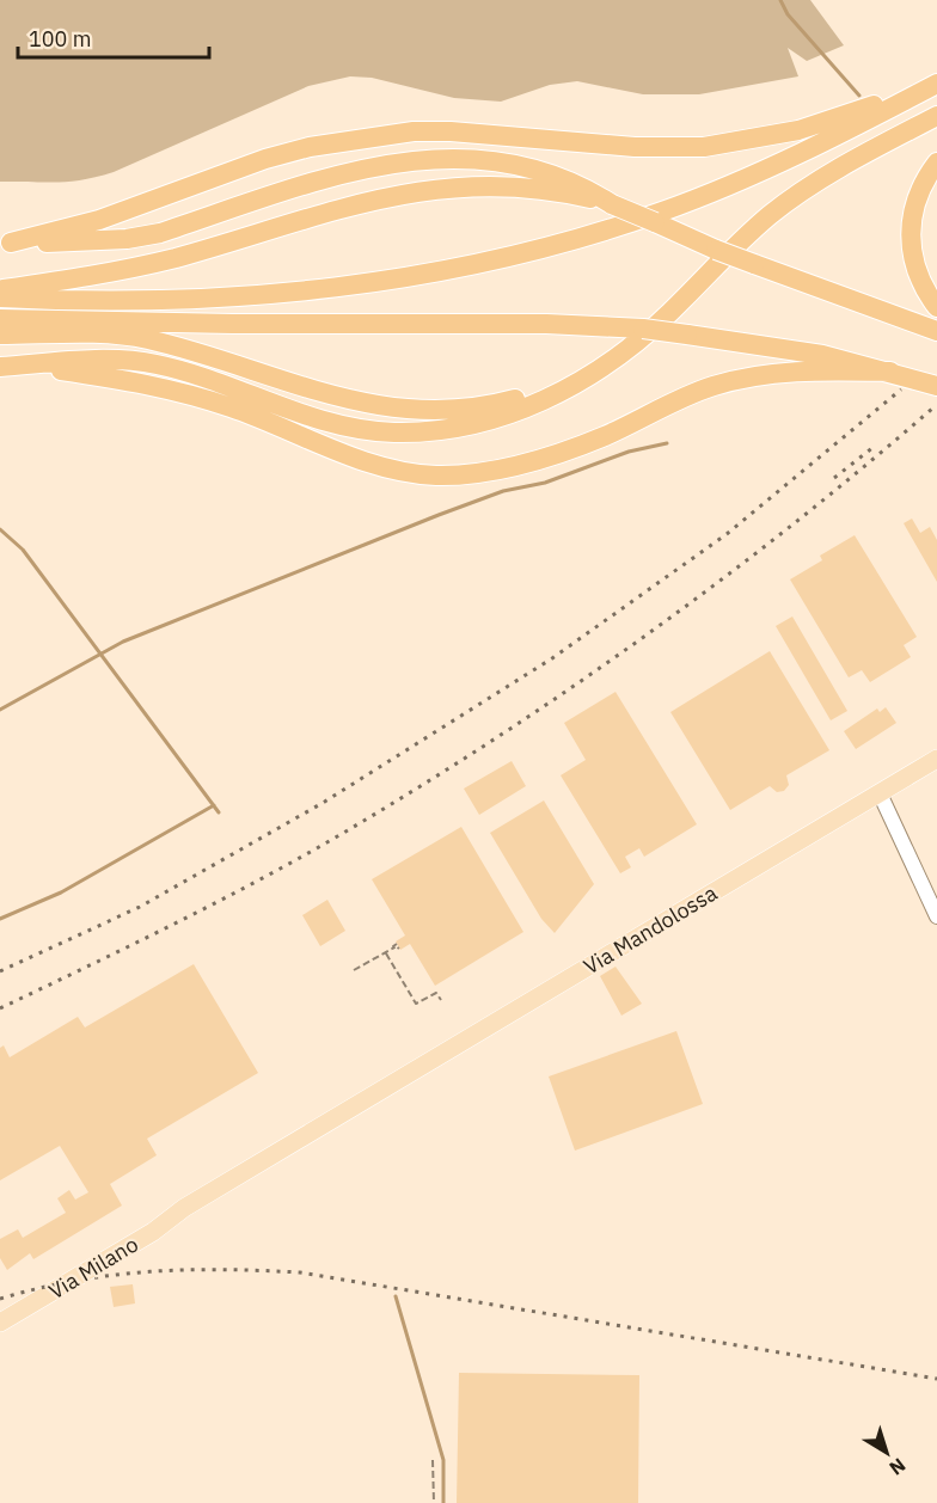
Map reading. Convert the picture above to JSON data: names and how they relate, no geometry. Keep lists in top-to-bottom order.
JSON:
{
  "streets": {
    "main road": ["Via Mandolossa", "Via Milano"]
  },
  "crossings": [
    ["Via Mandolossa", "Via Milano"]
  ],
  "scale_bar": "100 m",
  "north": "bottom right"
}
